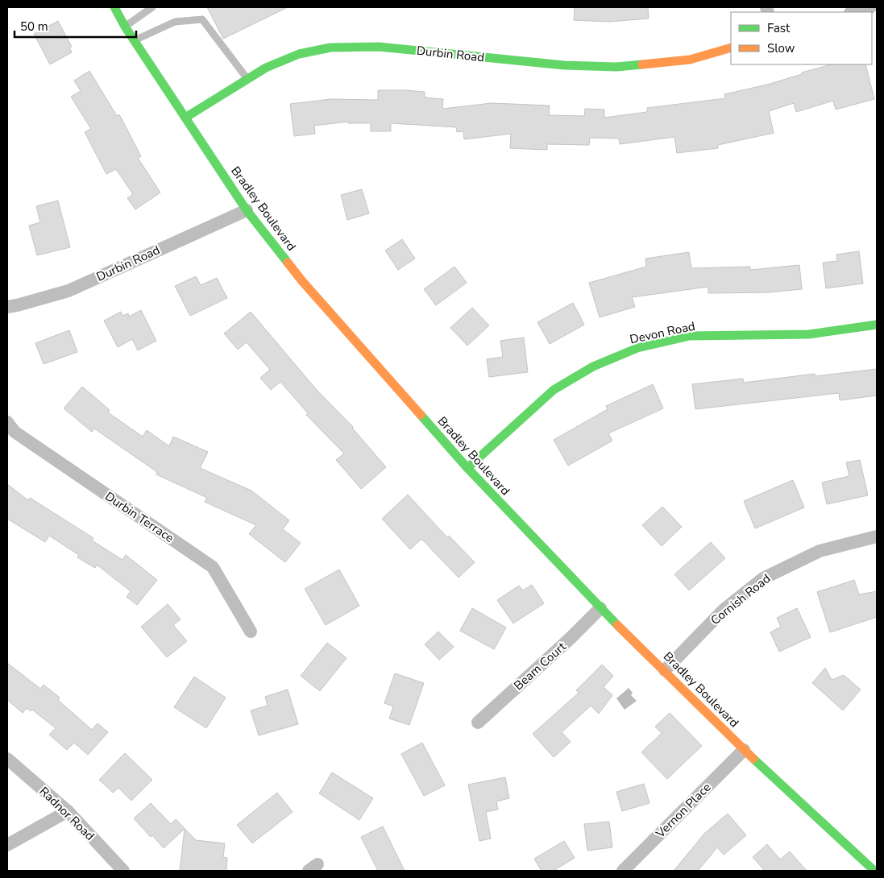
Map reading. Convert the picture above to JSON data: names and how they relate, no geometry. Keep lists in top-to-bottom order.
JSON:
{
  "streets": {
    "main road": ["Durbin Road", "Bradley Boulevard", "Devon Road"],
    "street": [
      "Durbin Terrace",
      "Cornish Road",
      "Beam Court",
      "Vernon Place",
      "Radnor Road"
    ]
  },
  "crossings": [
    ["Durbin Road", "Bradley Boulevard"],
    ["Bradley Boulevard", "Devon Road"],
    ["Bradley Boulevard", "Cornish Road"],
    ["Bradley Boulevard", "Beam Court"],
    ["Bradley Boulevard", "Vernon Place"]
  ],
  "legend": ["Fast", "Slow"],
  "scale_bar": "50 m"
}
